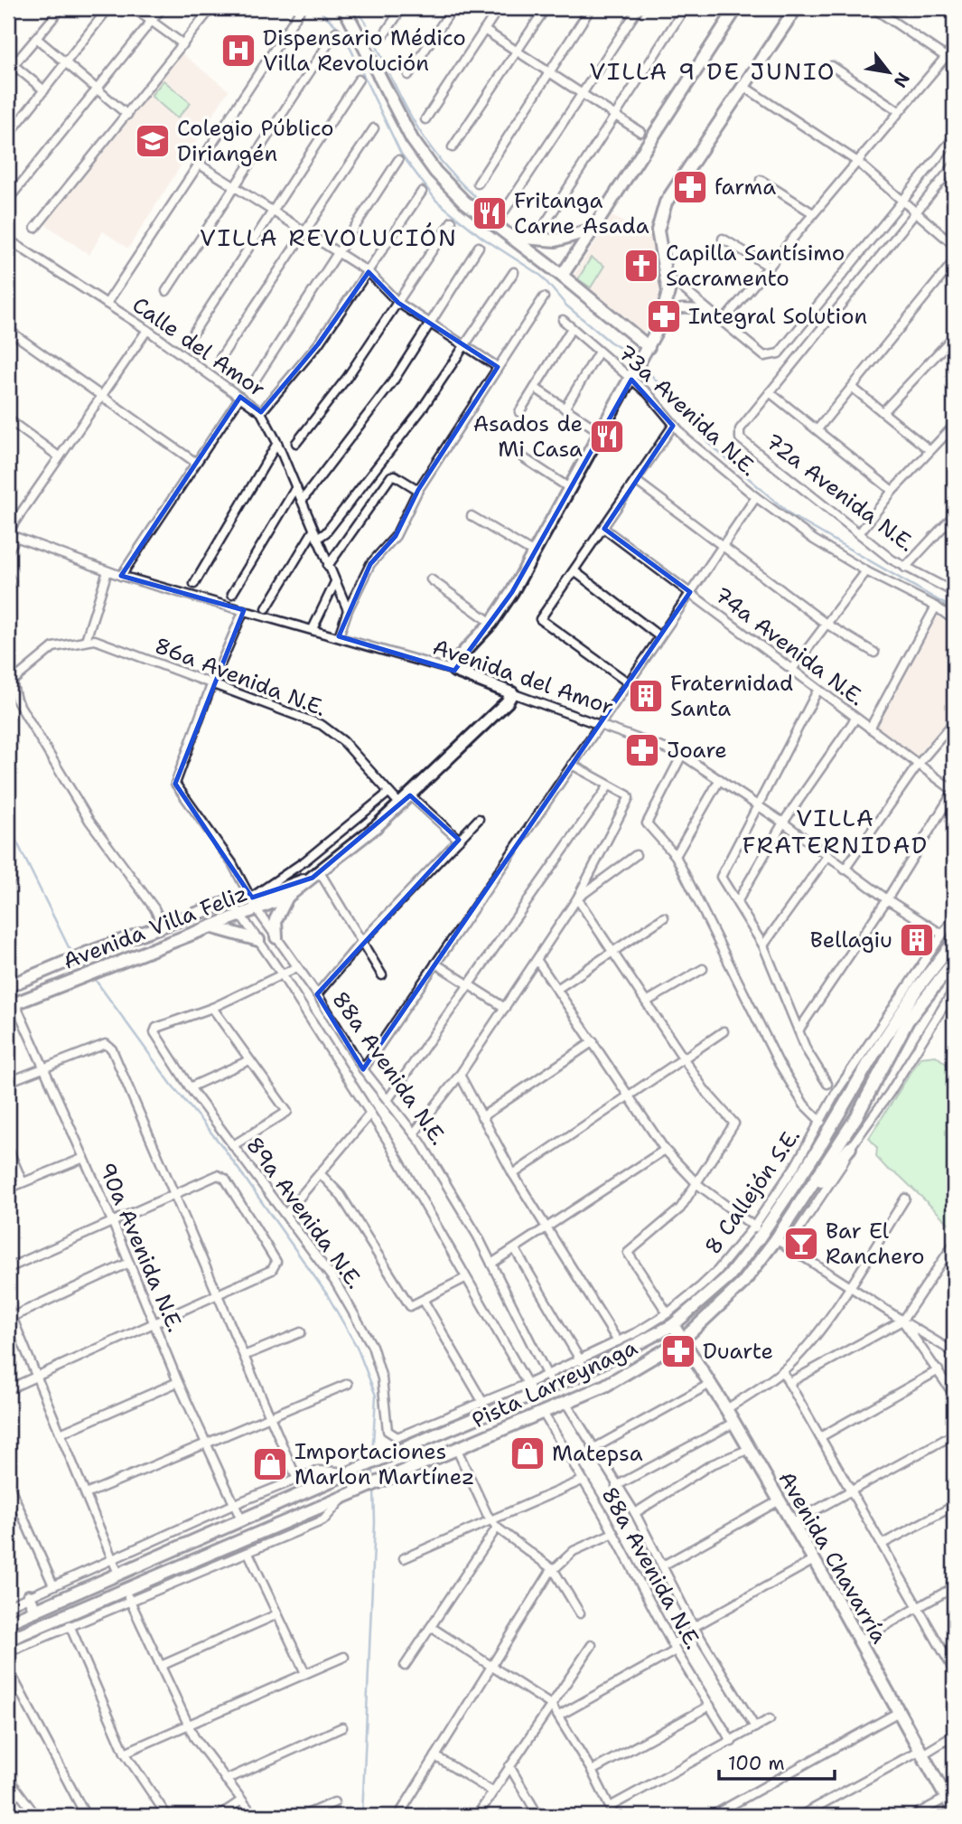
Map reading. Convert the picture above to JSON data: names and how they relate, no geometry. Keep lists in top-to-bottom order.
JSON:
{
  "streets": {
    "street": [
      "Calle del Amor",
      "73a Avenida N.E.",
      "72a Avenida N.E.",
      "74a Avenida N.E.",
      "86a Avenida N.E.",
      "Avenida del Amor",
      "Avenida Villa Feliz",
      "88a Avenida N.E.",
      "8 Callejón S.E.",
      "89a Avenida N.E.",
      "90a Avenida N.E.",
      "Pista Larreynaga",
      "Avenida Chavarría"
    ]
  },
  "crossings": [
    ["86a Avenida N.E.", "Avenida Villa Feliz"],
    ["86a Avenida N.E.", "88a Avenida N.E."],
    ["Avenida del Amor", "Avenida Villa Feliz"],
    ["Avenida del Amor", "8 Callejón S.E."],
    ["Avenida Villa Feliz", "88a Avenida N.E."],
    ["Avenida Villa Feliz", "90a Avenida N.E."],
    ["88a Avenida N.E.", "8 Callejón S.E."],
    ["88a Avenida N.E.", "Pista Larreynaga"],
    ["8 Callejón S.E.", "89a Avenida N.E."],
    ["8 Callejón S.E.", "Pista Larreynaga"],
    ["90a Avenida N.E.", "Pista Larreynaga"],
    ["Pista Larreynaga", "Avenida Chavarría"]
  ],
  "districts": ["VILLA 9 DE JUNIO", "VILLA REVOLUCIÓN", "VILLA FRATERNIDAD"],
  "places": {
    "hospital": ["Dispensario Médico Villa Revolución"],
    "school or university": ["Colegio Público Diriangén"],
    "pharmacy": [
      "farma",
      "Integral Solution",
      "Joare",
      "Duarte"
    ],
    "restaurant": ["Fritanga Carne Asada", "Asados de Mi Casa"],
    "church": ["Capilla Santísimo Sacramento"],
    "building": ["Fraternidad Santa", "Bellagiu"],
    "bar": ["Bar El Ranchero"],
    "shop": ["Matepsa", "Importaciones Marlon Martínez"]
  },
  "scale_bar": "100 m",
  "north": "bottom right"
}
